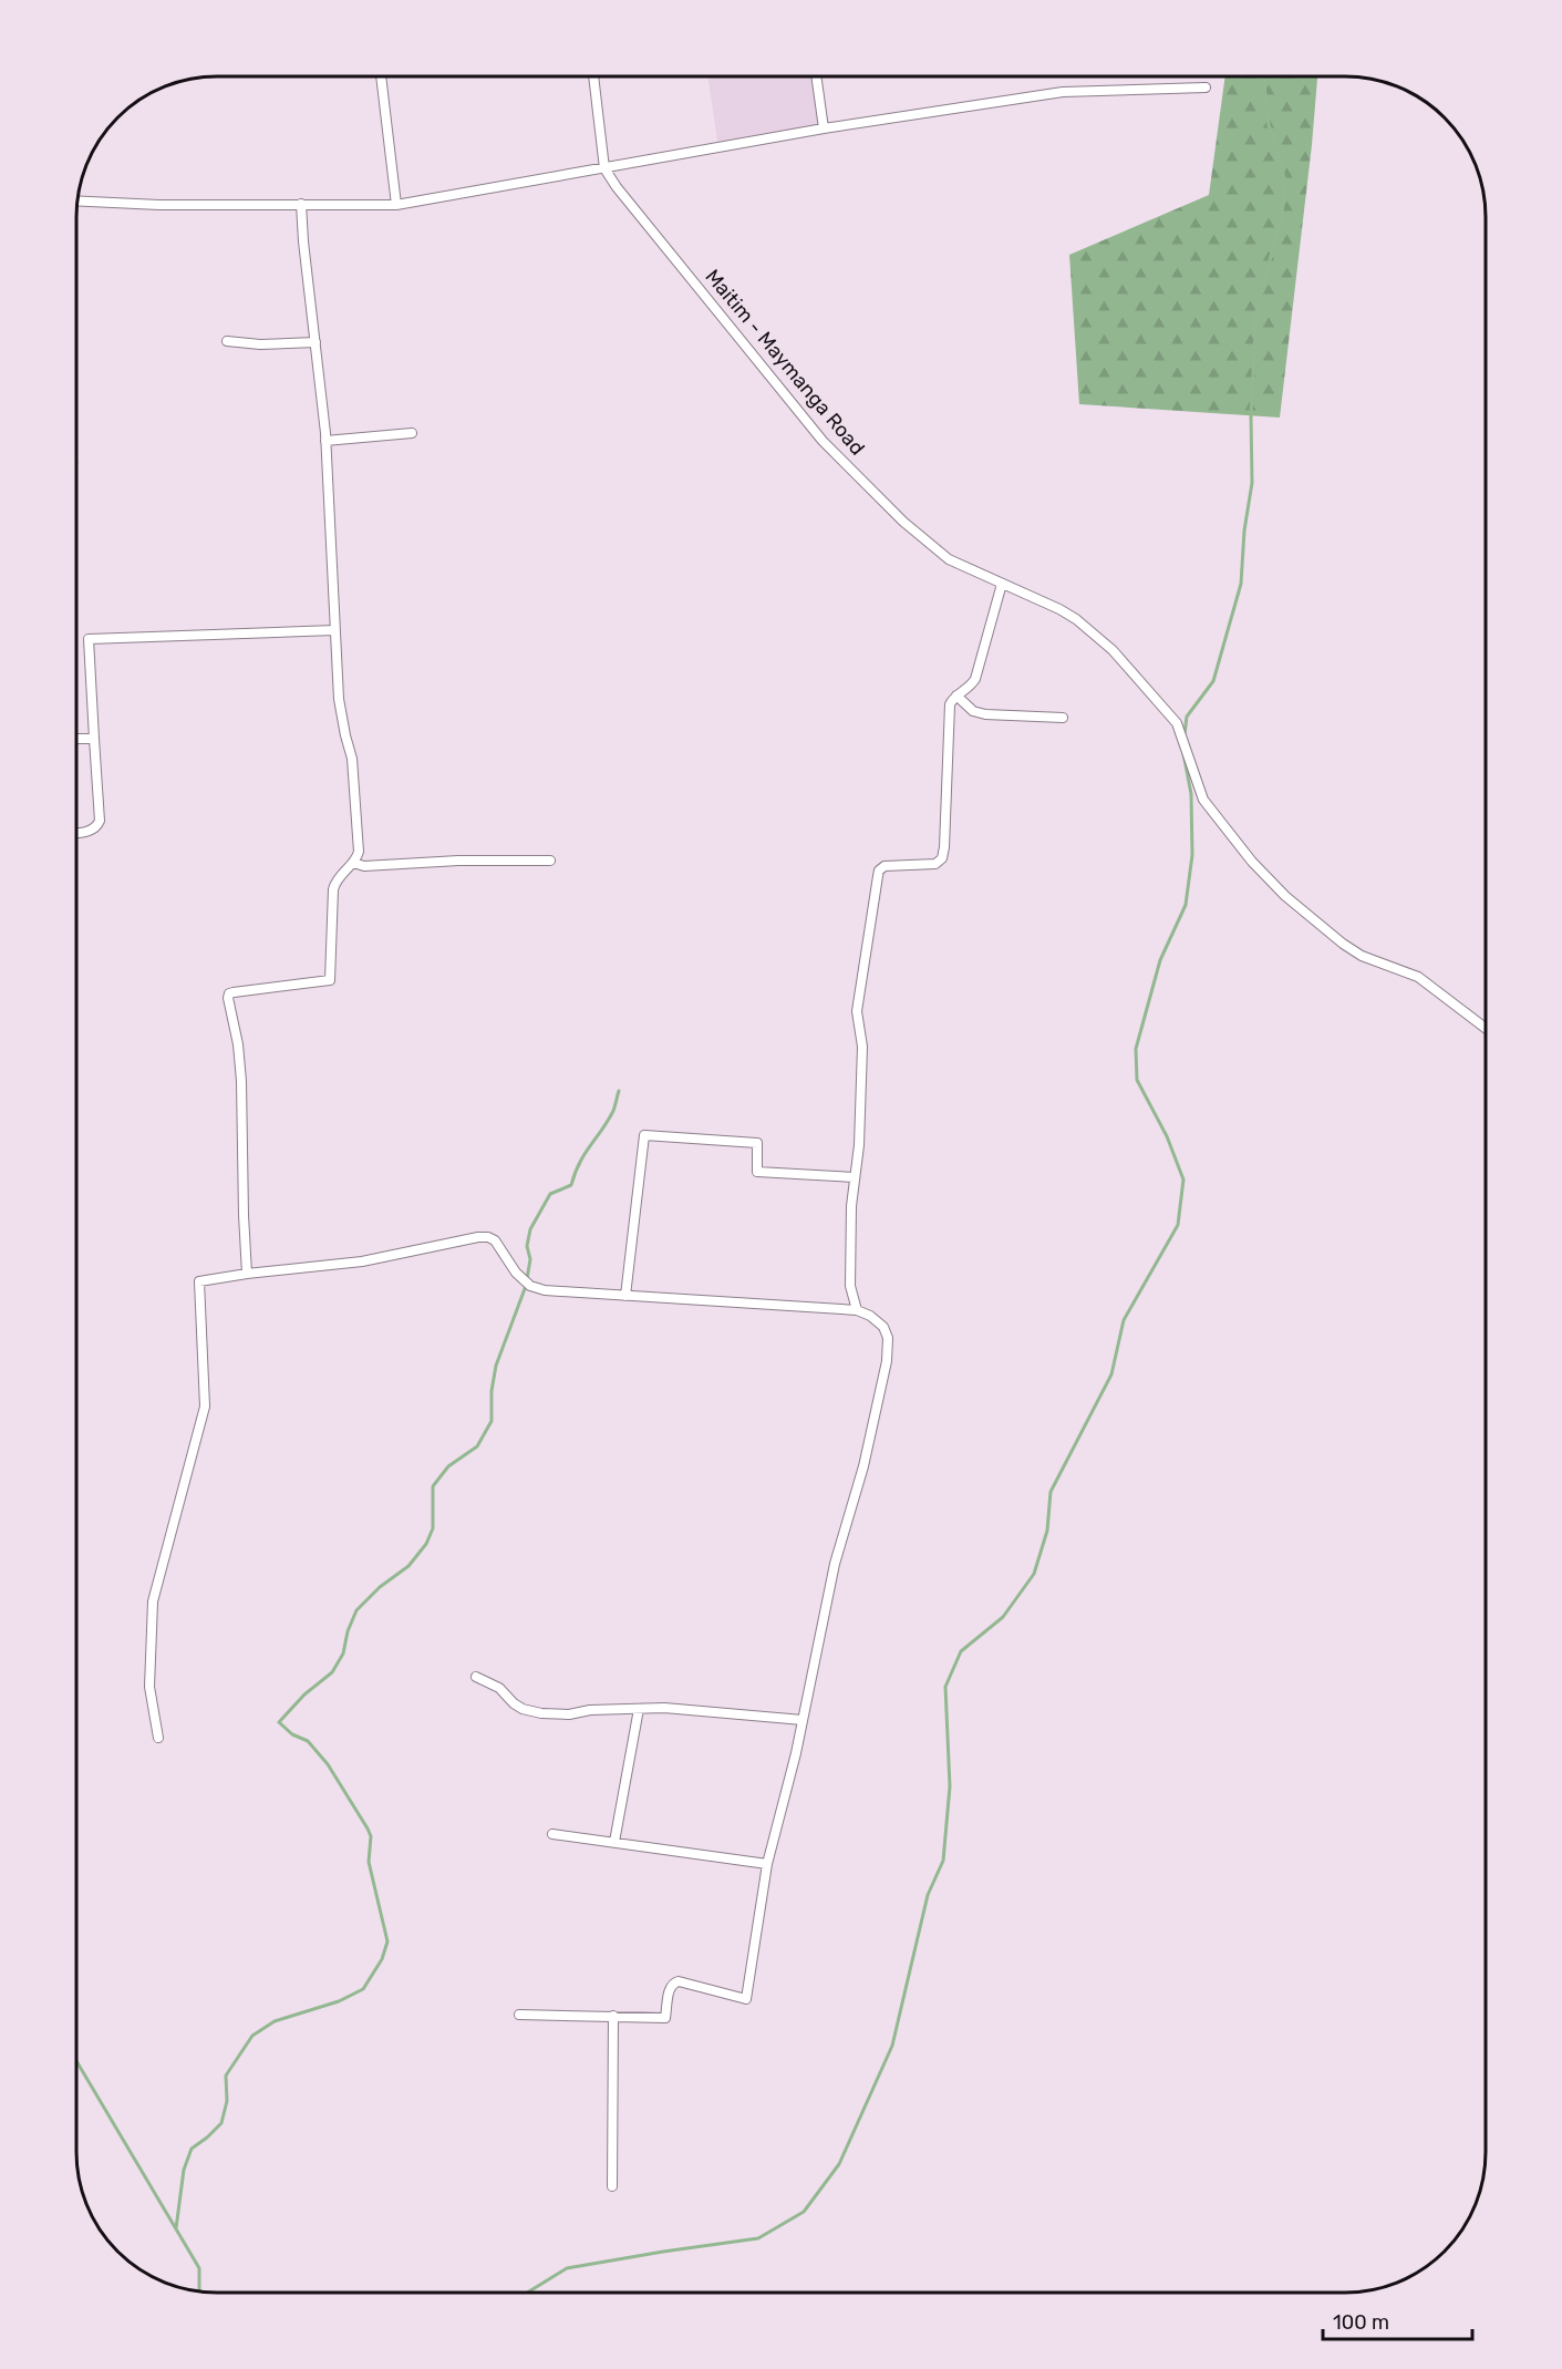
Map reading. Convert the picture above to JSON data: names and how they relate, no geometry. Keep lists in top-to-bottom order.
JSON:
{
  "streets": {
    "street": ["Maitim - Maymanga Road"]
  },
  "scale_bar": "100 m"
}
